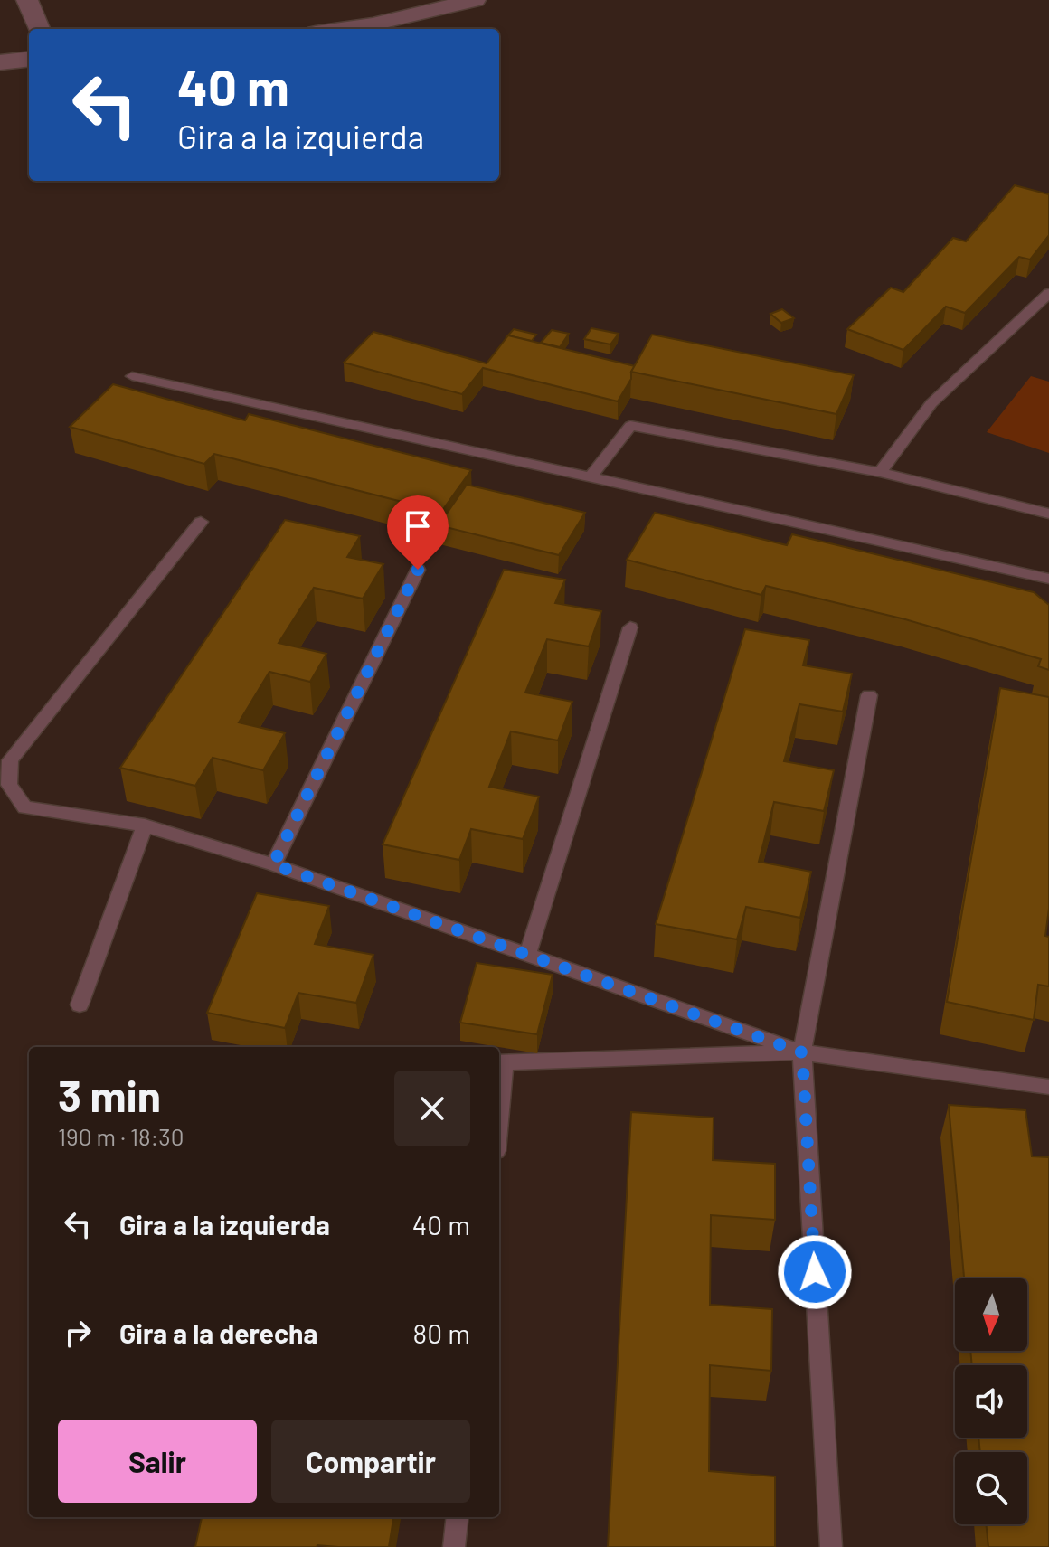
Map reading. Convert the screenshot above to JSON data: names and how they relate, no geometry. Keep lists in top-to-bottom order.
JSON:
{
  "north": "bottom",
  "page": {
    "turn": ["40 m", "Gira a la izquierda"],
    "heading": ["3 min", "190 m · 18:30"],
    "list": [
      {
        "name": "Gira a la izquierda",
        "value": "40 m"
      },
      {
        "name": "Gira a la derecha",
        "value": "80 m"
      }
    ],
    "buttons": ["Salir", "Compartir"]
  }
}
